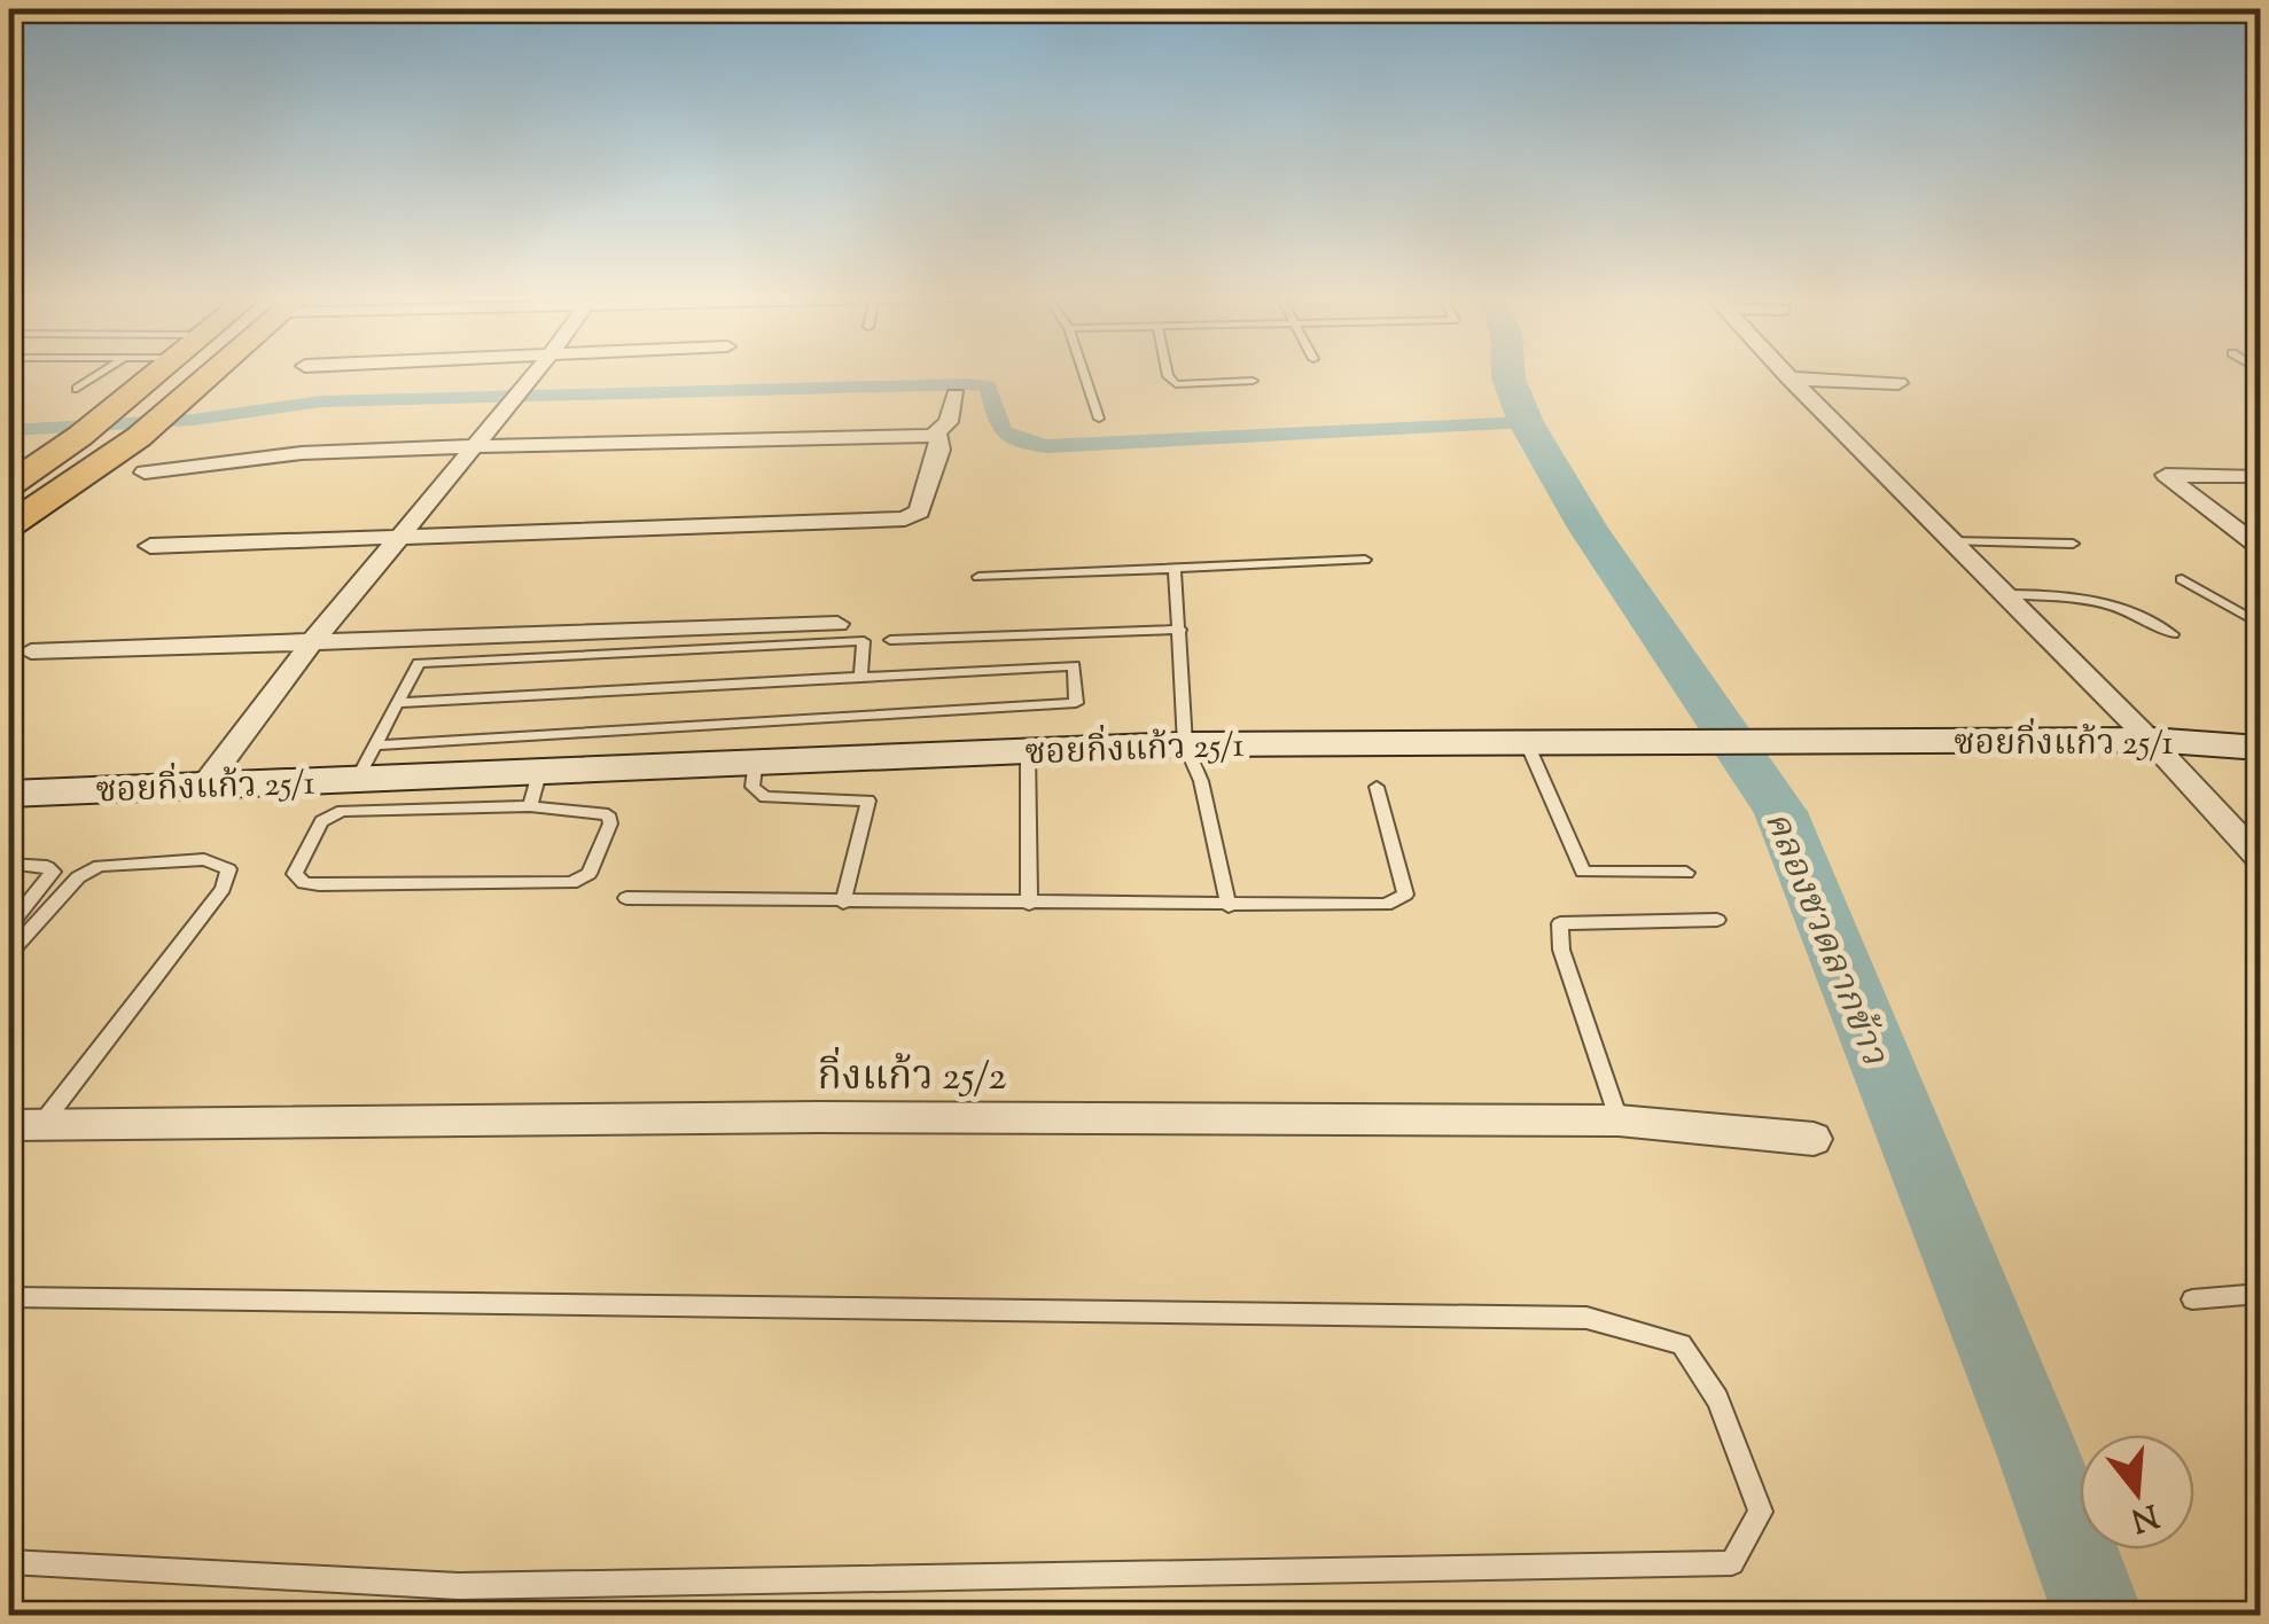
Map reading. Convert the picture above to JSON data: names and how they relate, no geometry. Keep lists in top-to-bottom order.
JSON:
{
  "streets": {
    "street": ["ซอยกิ่งแก้ว 25/1", "กิ่งแก้ว 25/2"]
  },
  "water": ["คลองชวดลากข้าว"],
  "north": "bottom"
}
